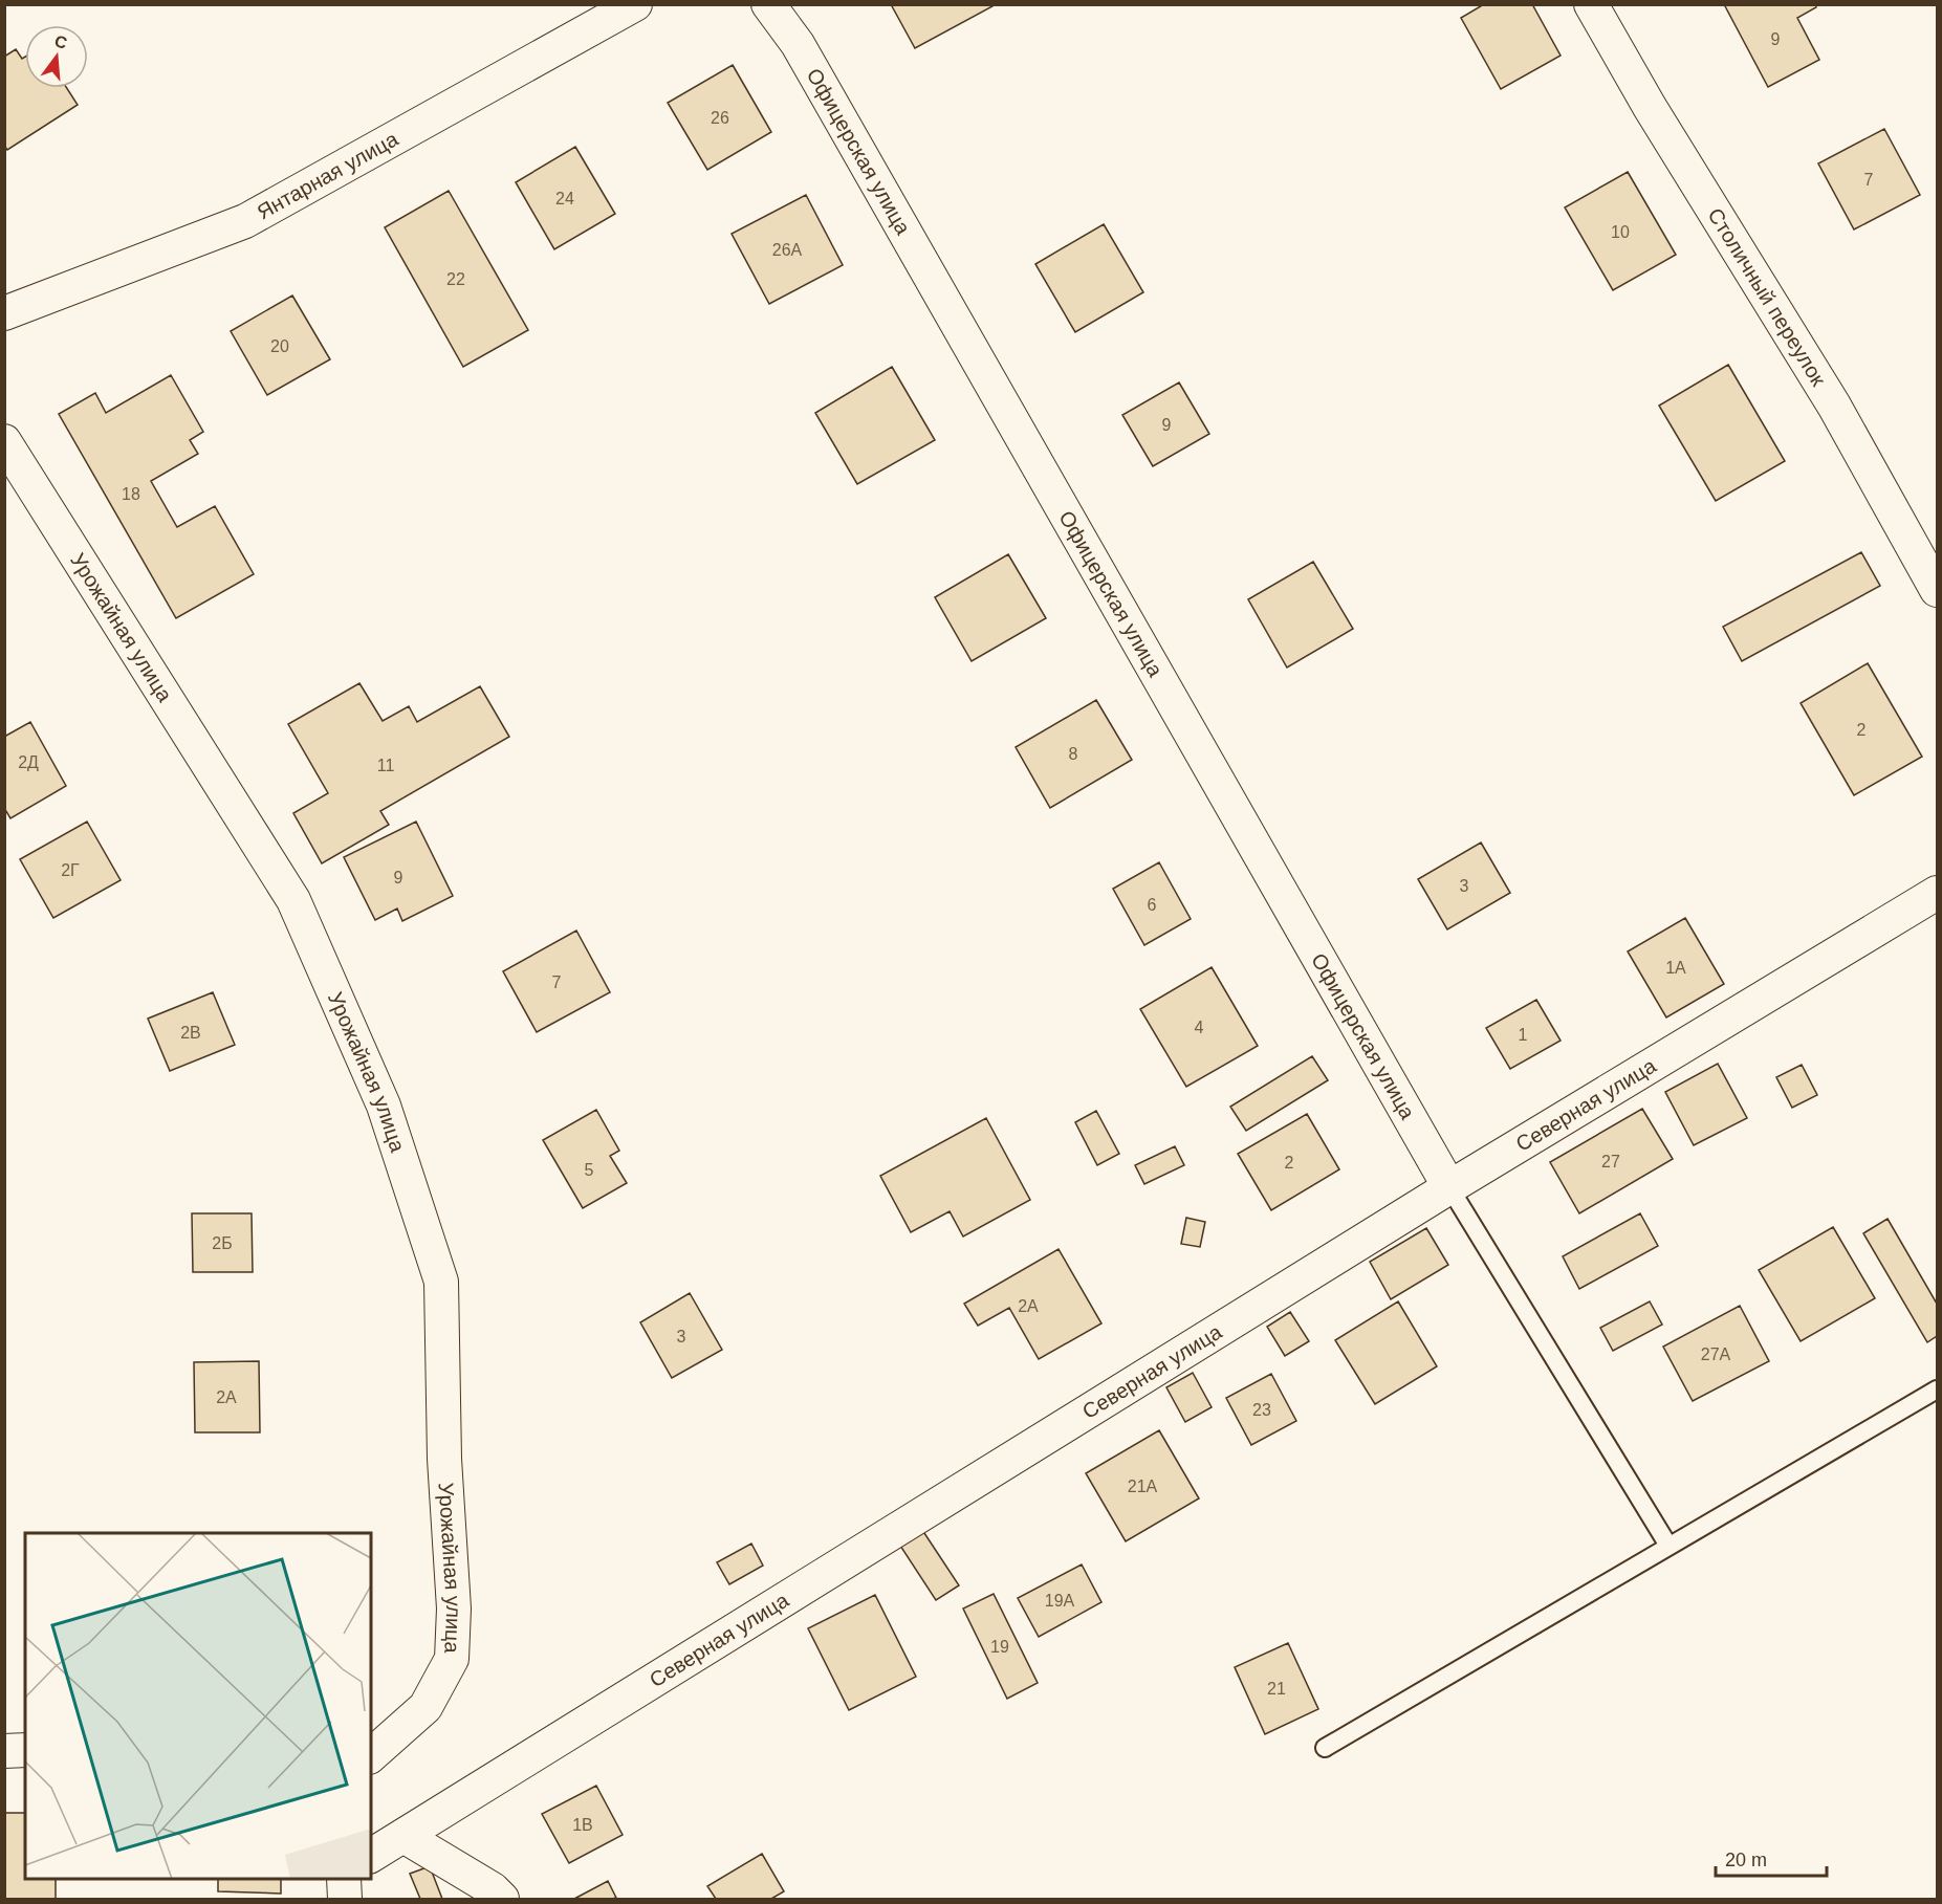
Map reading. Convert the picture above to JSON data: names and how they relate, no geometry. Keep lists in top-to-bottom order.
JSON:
{
  "streets": {
    "street": [
      "Офицерская улица",
      "Янтарная улица",
      "Столичный переулок",
      "Урожайная улица",
      "Северная улица"
    ]
  },
  "crossings": [
    ["Офицерская улица", "Северная улица"]
  ],
  "house_numbers": [
    "9",
    "26",
    "7",
    "24",
    "10",
    "26А",
    "22",
    "20",
    "9",
    "18",
    "2",
    "8",
    "2Д",
    "11",
    "2Г",
    "9",
    "3",
    "6",
    "1А",
    "7",
    "4",
    "2В",
    "1",
    "27",
    "2",
    "5",
    "2Б",
    "2А",
    "3",
    "27А",
    "2А",
    "23",
    "21А",
    "19А",
    "19",
    "21",
    "1В"
  ],
  "scale_bar": "20 m",
  "north": "top"
}
